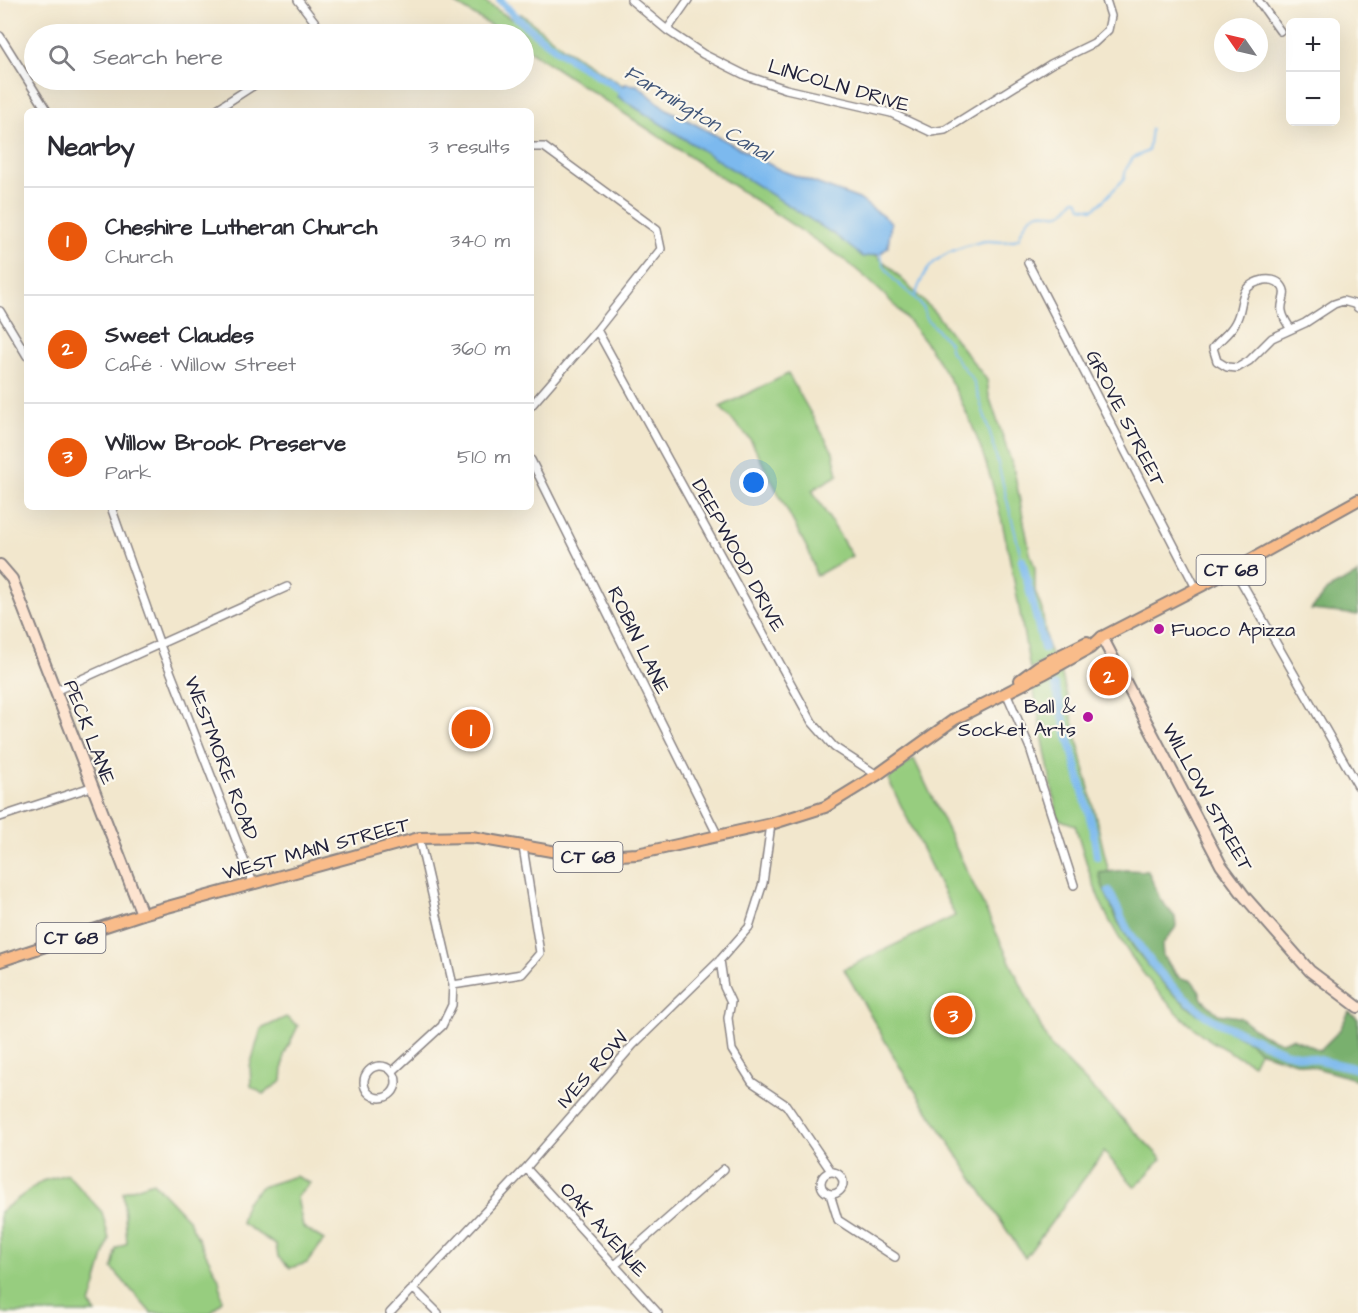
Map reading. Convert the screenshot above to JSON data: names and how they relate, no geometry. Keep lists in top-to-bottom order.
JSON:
{
  "streets": {
    "main road": ["CT 68", "WEST MAIN STREET"],
    "street": [
      "LINCOLN DRIVE",
      "GROVE STREET",
      "DEEPWOOD DRIVE",
      "ROBIN LANE",
      "PECK LANE",
      "WESTMORE ROAD",
      "WILLOW STREET",
      "IVES ROW",
      "OAK AVENUE"
    ]
  },
  "crossings": [
    ["GROVE STREET", "WEST MAIN STREET"],
    ["DEEPWOOD DRIVE", "WEST MAIN STREET"],
    ["ROBIN LANE", "WEST MAIN STREET"],
    ["PECK LANE", "WEST MAIN STREET"],
    ["WESTMORE ROAD", "WEST MAIN STREET"],
    ["WILLOW STREET", "WEST MAIN STREET"],
    ["WEST MAIN STREET", "IVES ROW"],
    ["IVES ROW", "OAK AVENUE"]
  ],
  "water": ["Farmington Canal"],
  "places": ["Fuoco Apizza", "Ball & Socket Arts"],
  "north": "top left",
  "page": {
    "map_buttons": ["+", "−"],
    "search": "Search here",
    "heading": ["Nearby", "3 results"],
    "list": [
      {
        "mark": "1",
        "name": "Cheshire Lutheran Church",
        "note": "Church",
        "value": "340 m"
      },
      {
        "mark": "2",
        "name": "Sweet Claudes",
        "note": "Café · Willow Street",
        "value": "360 m"
      },
      {
        "mark": "3",
        "name": "Willow Brook Preserve",
        "note": "Park",
        "value": "510 m"
      }
    ],
    "pins": ["2", "1", "3"]
  }
}
